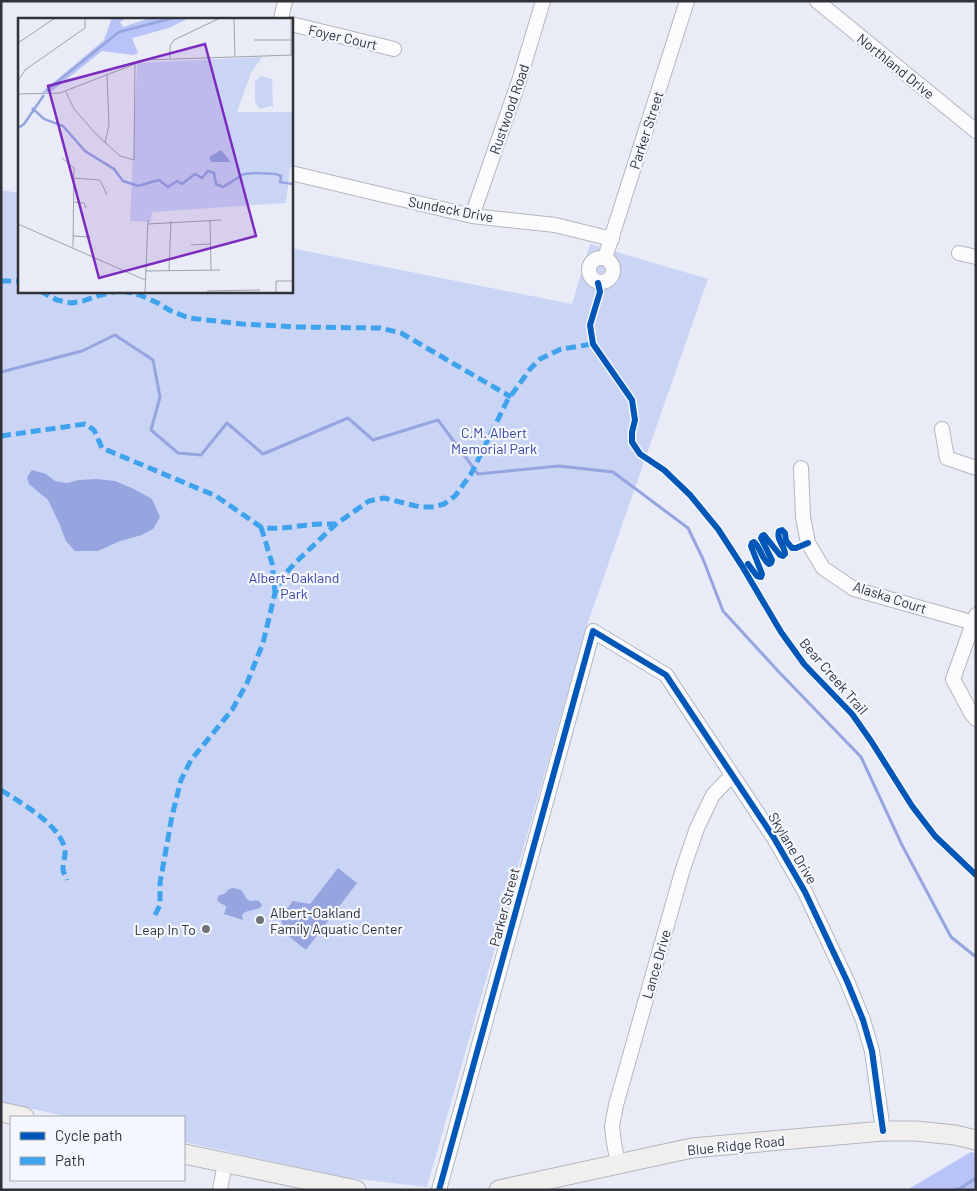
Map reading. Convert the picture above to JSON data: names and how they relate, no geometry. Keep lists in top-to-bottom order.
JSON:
{
  "streets": {
    "street": [
      "Foyer Court",
      "Northland Drive",
      "Rustwood Road",
      "Parker Street",
      "Sundeck Drive",
      "Alaska Court",
      "Skylane Drive",
      "Lance Drive",
      "Blue Ridge Road"
    ],
    "cycle path": ["Bear Creek Trail"]
  },
  "crossings": [
    ["Rustwood Road", "Sundeck Drive"],
    ["Parker Street", "Sundeck Drive"],
    ["Parker Street", "Skylane Drive"],
    ["Skylane Drive", "Lance Drive"],
    ["Skylane Drive", "Blue Ridge Road"],
    ["Lance Drive", "Blue Ridge Road"]
  ],
  "parks": ["C.M. Albert Memorial Park", "Albert-Oakland Park"],
  "places": ["Albert-Oakland Family Aquatic Center", "Leap In To"],
  "legend": ["Cycle path", "Path"]
}
